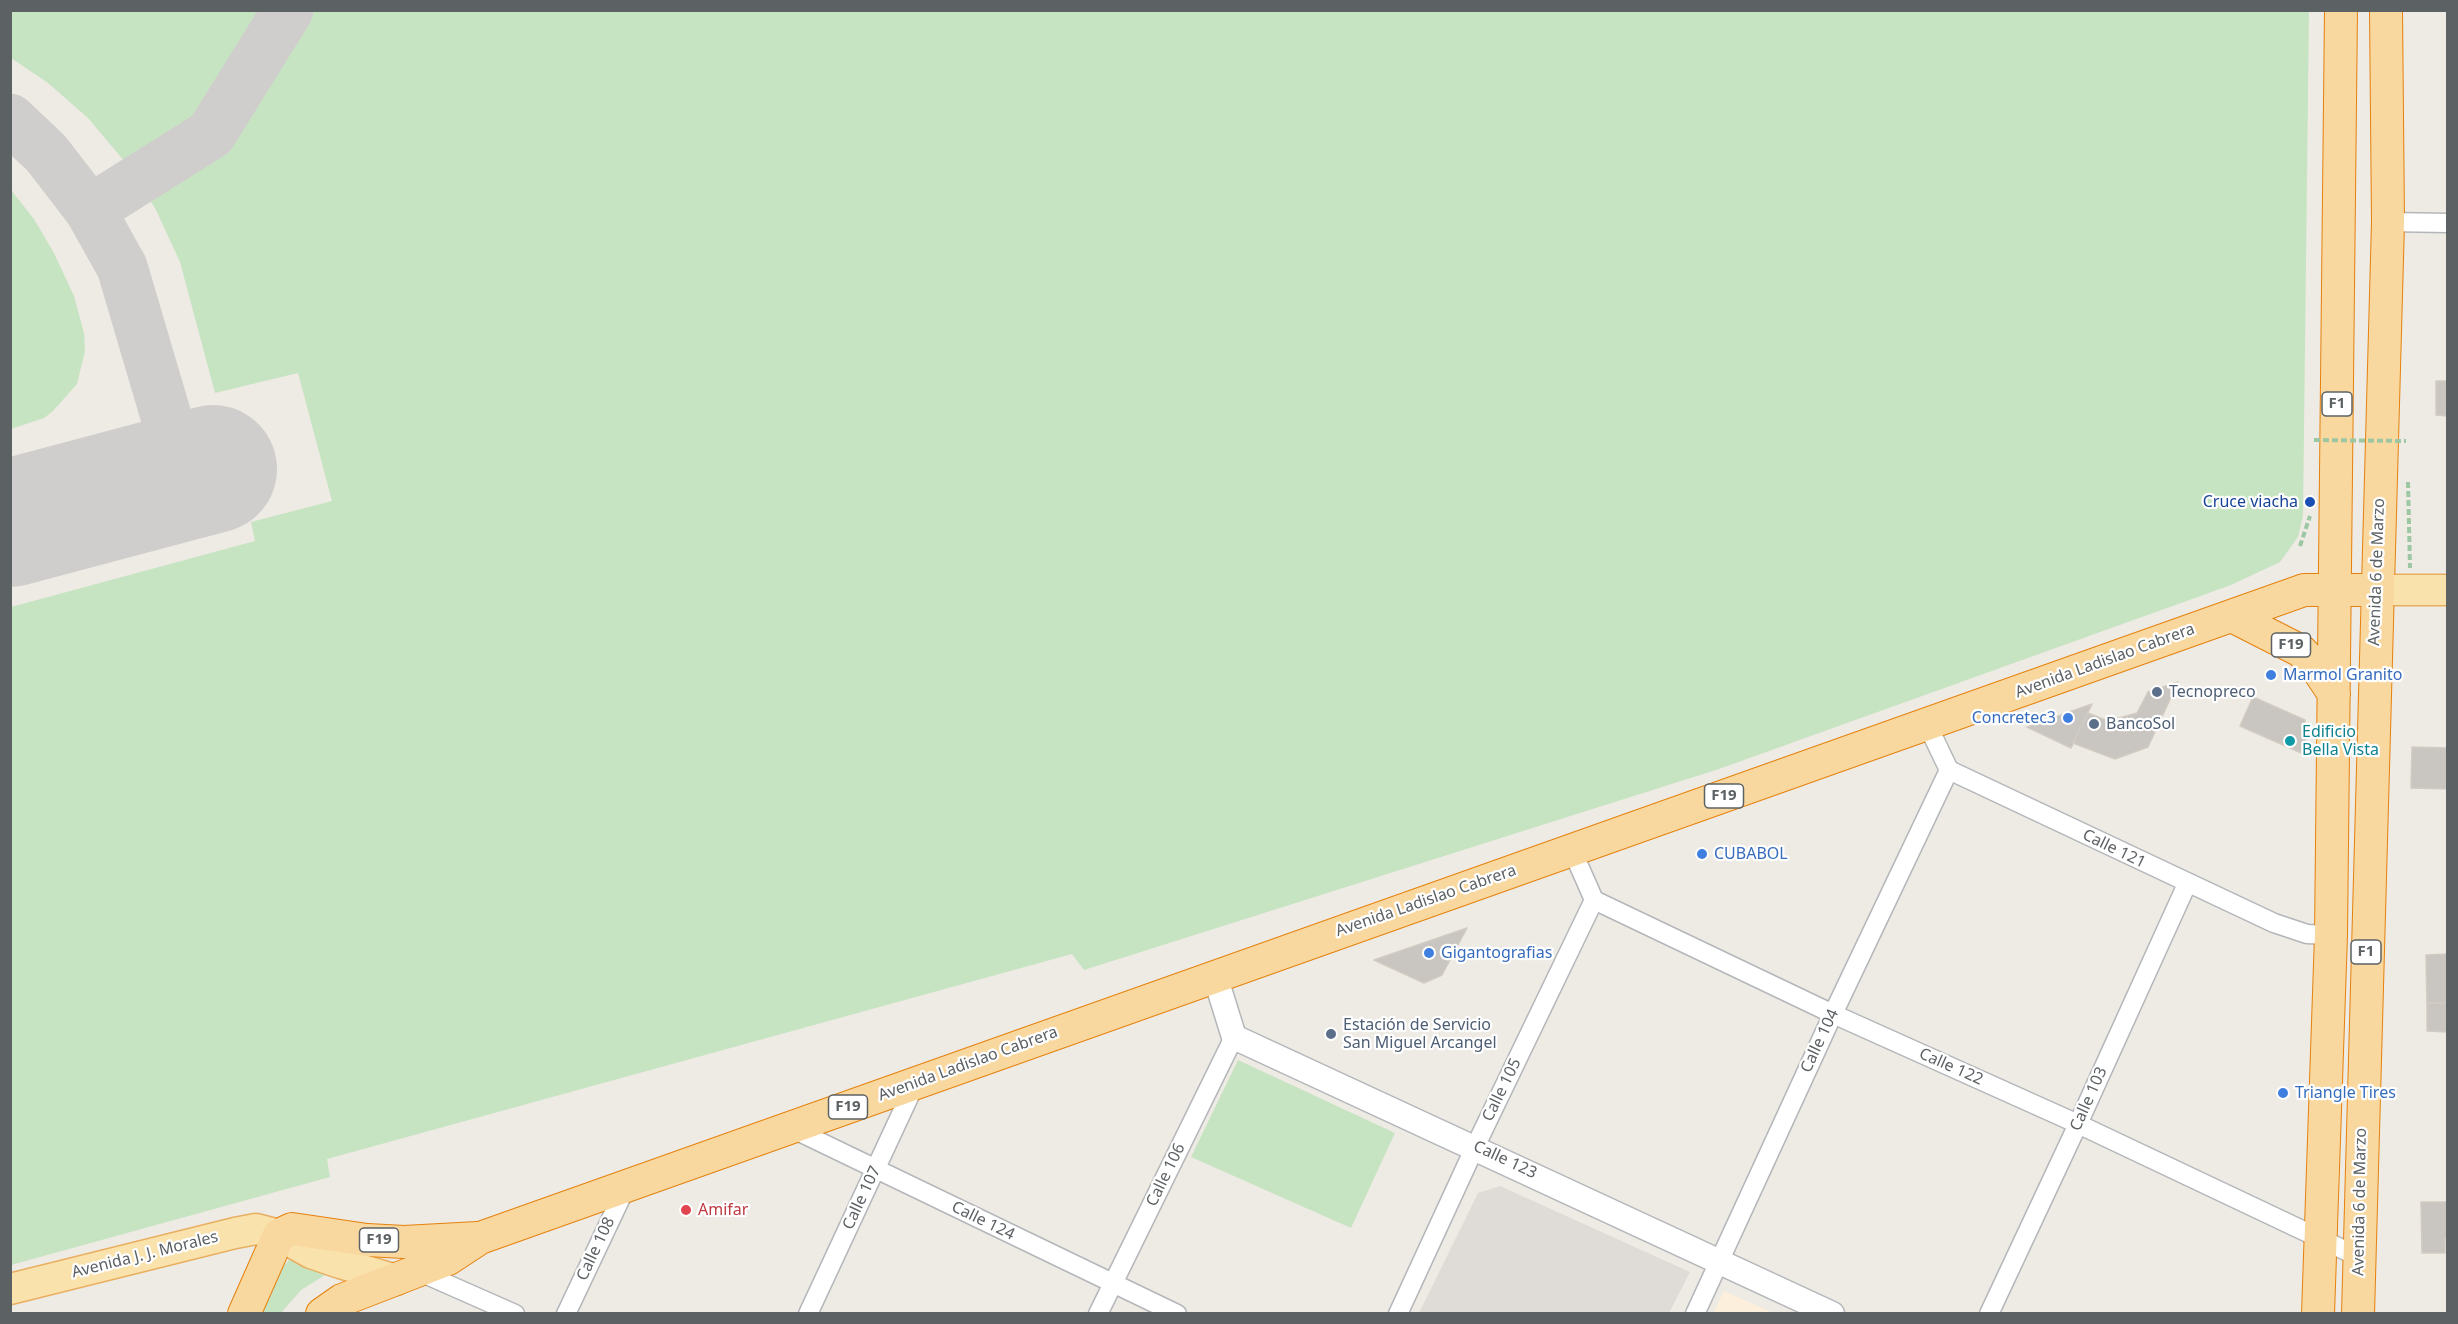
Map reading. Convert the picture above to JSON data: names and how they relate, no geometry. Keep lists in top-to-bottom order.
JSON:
{
  "streets": {
    "highway": [
      "F1",
      "Avenida 6 de Marzo",
      "F19",
      "Avenida Ladislao Cabrera"
    ],
    "main road": ["Avenida J. J. Morales"],
    "street": [
      "Calle 121",
      "Calle 104",
      "Calle 122",
      "Calle 105",
      "Calle 103",
      "Calle 123",
      "Calle 106",
      "Calle 107",
      "Calle 124",
      "Calle 108"
    ]
  },
  "crossings": [
    ["F1", "F19"],
    ["F1", "Avenida Ladislao Cabrera"],
    ["F1", "Calle 121"],
    ["F1", "Calle 122"],
    ["Avenida 6 de Marzo", "Avenida Ladislao Cabrera"],
    ["Avenida 6 de Marzo", "Calle 122"],
    ["F19", "Avenida Ladislao Cabrera"],
    ["Avenida Ladislao Cabrera", "Calle 107"],
    ["Avenida Ladislao Cabrera", "Calle 124"],
    ["Avenida Ladislao Cabrera", "Calle 108"],
    ["Avenida Ladislao Cabrera", "Avenida J. J. Morales"],
    ["Calle 121", "Calle 104"],
    ["Calle 121", "Calle 103"],
    ["Calle 104", "Calle 122"],
    ["Calle 104", "Calle 123"],
    ["Calle 122", "Calle 105"],
    ["Calle 122", "Calle 103"],
    ["Calle 105", "Calle 123"],
    ["Calle 123", "Calle 106"],
    ["Calle 106", "Calle 124"],
    ["Calle 107", "Calle 124"]
  ],
  "places": [
    "Cruce viacha",
    "Marmol Granito",
    "Tecnopreco",
    "Concretec3",
    "BancoSol",
    "Edificio Bella Vista",
    "CUBABOL",
    "Gigantografias",
    "Estación de Servicio San Miguel Arcangel",
    "Triangle Tires",
    "Amifar"
  ]
}
